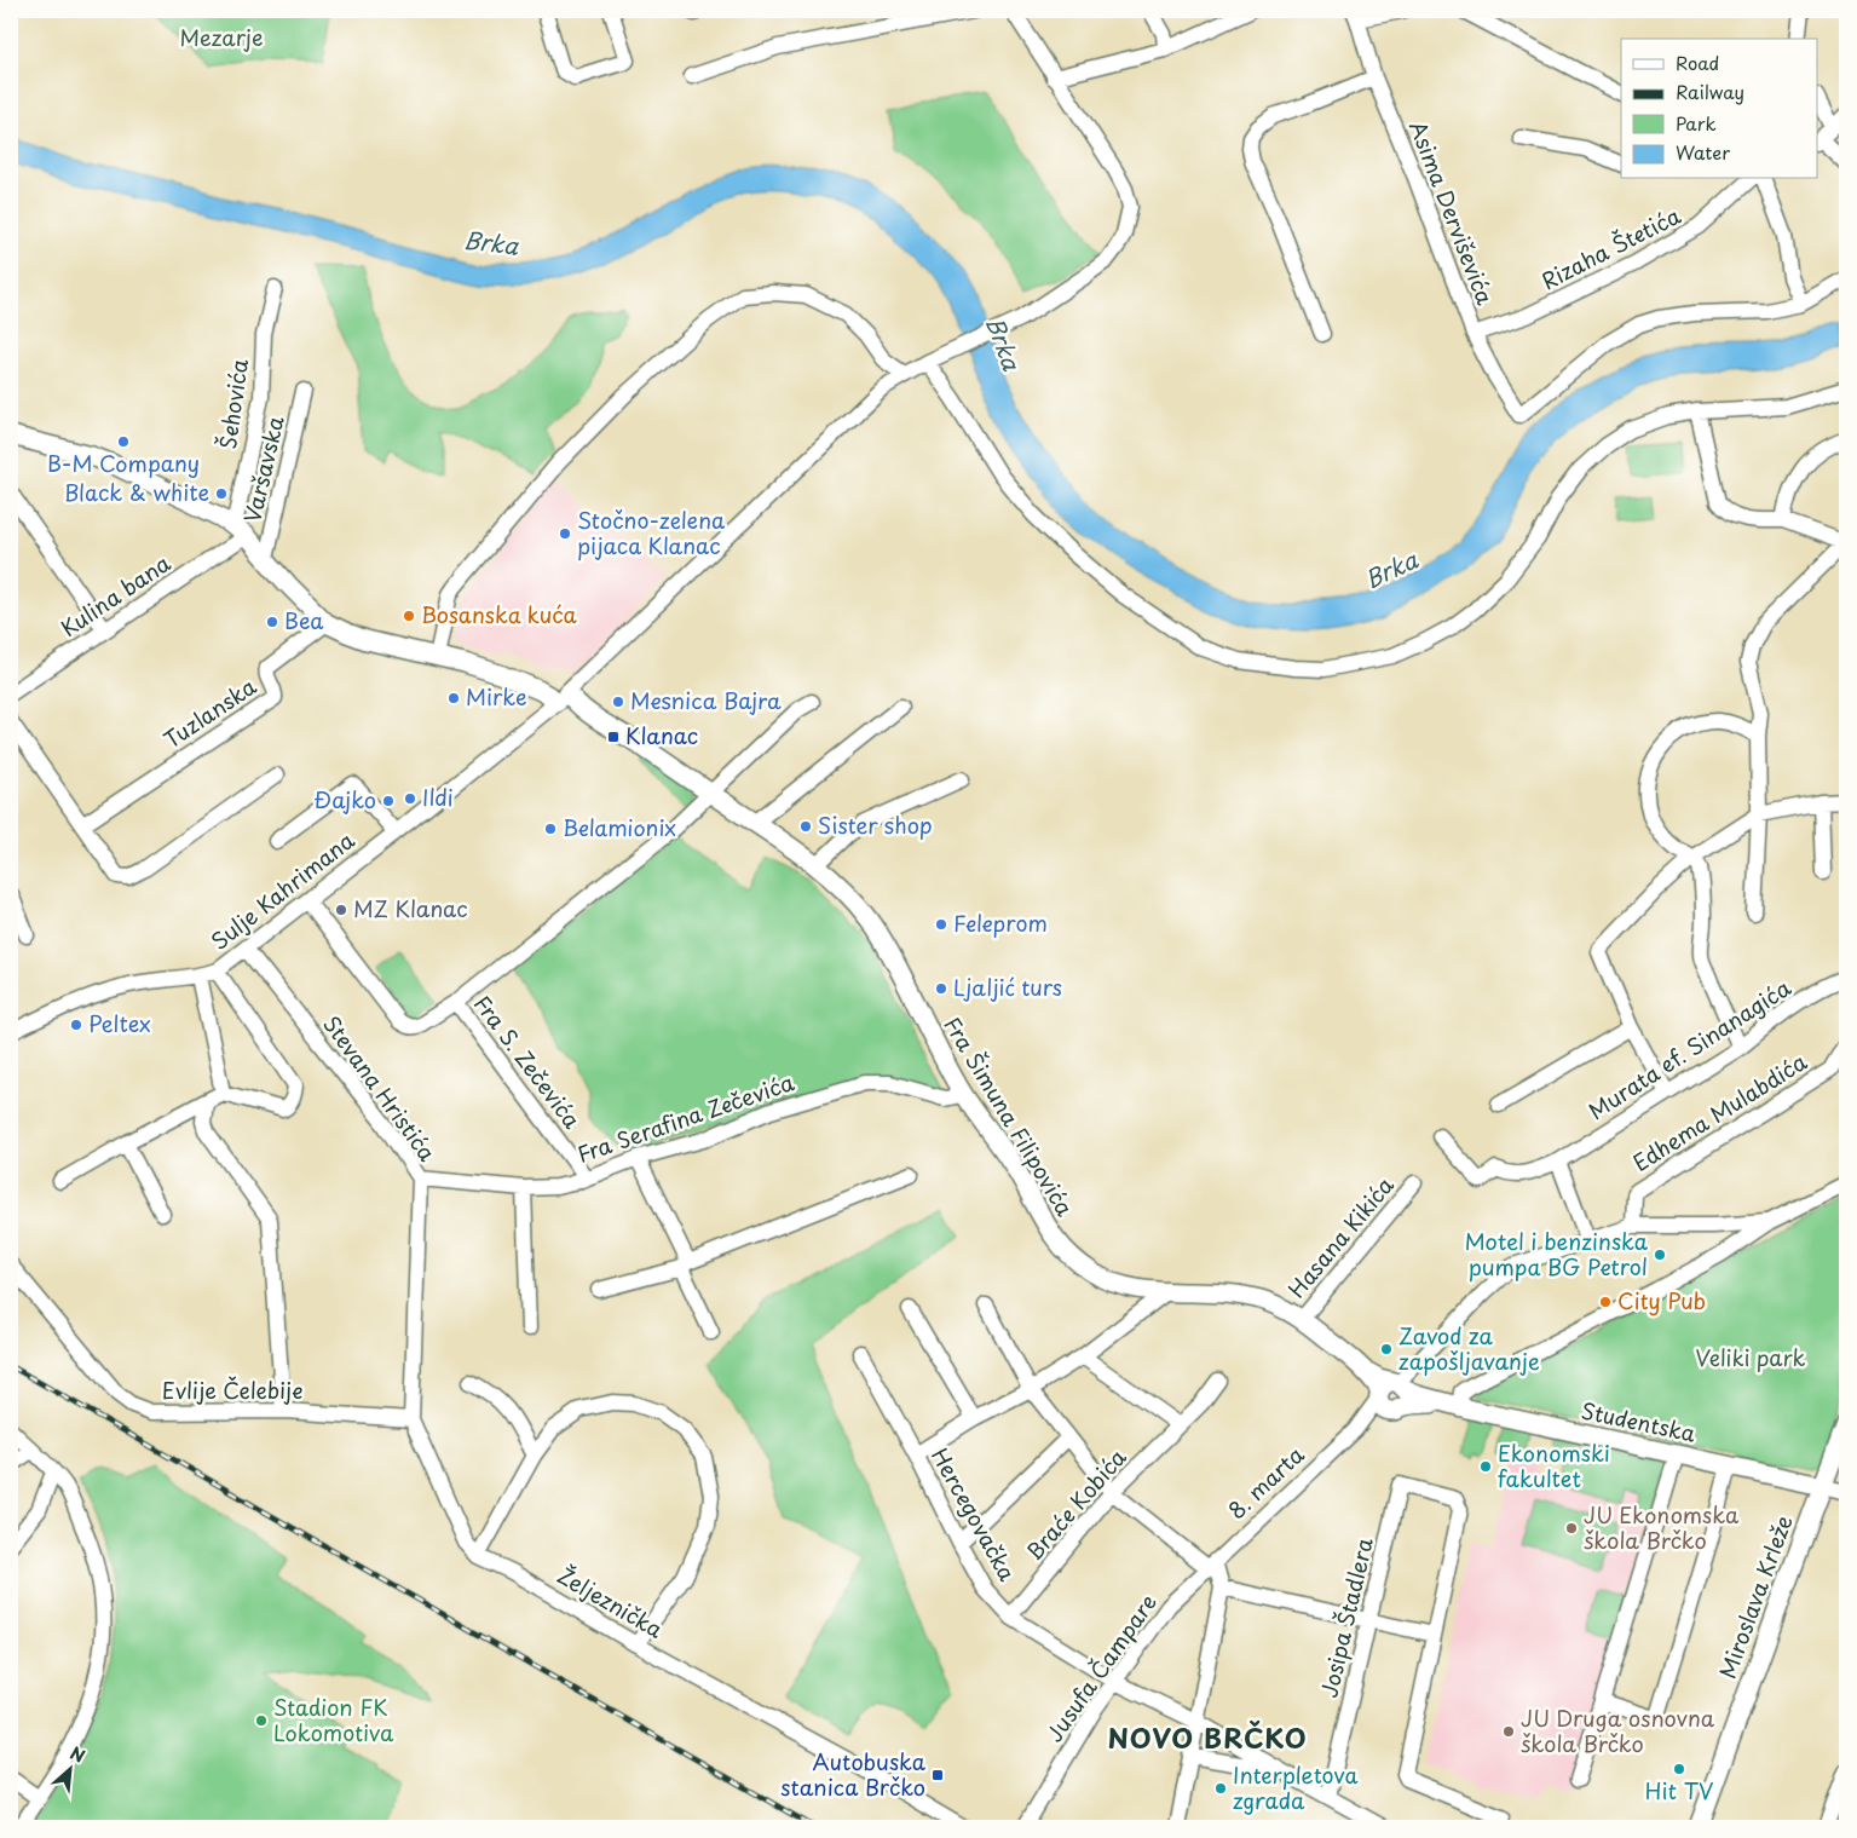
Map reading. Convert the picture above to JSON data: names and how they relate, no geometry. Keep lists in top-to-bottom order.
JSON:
{
  "streets": {
    "main road": ["Fra Šimuna Filipovića", "Studentska", "Miroslava Krleže"],
    "street": [
      "Asima Derviševića",
      "Rizaha Štetića",
      "Šehovića",
      "Varšavska",
      "Kulina bana",
      "Tuzlanska",
      "Sulje Kahrimana",
      "Murata ef. Sinanagića",
      "Fra S. Zečevića",
      "Stevana Hristića",
      "Edhema Mulabdića",
      "Fra Serafina Zečevića",
      "Hasana Kikića",
      "Evlije Čelebije",
      "8. marta",
      "Braće Kobića",
      "Hercegovačka",
      "Željeznička",
      "Josipa Štadlera",
      "Jusufa Čampare"
    ]
  },
  "crossings": [
    ["Asima Derviševića", "Rizaha Štetića"],
    ["Šehovića", "Kulina bana"],
    ["Tuzlanska", "Fra Šimuna Filipovića"],
    ["Sulje Kahrimana", "Stevana Hristića"],
    ["Sulje Kahrimana", "Fra Šimuna Filipovića"],
    ["Fra S. Zečevića", "Fra Serafina Zečevića"],
    ["Stevana Hristića", "Fra Serafina Zečevića"],
    ["Stevana Hristića", "Evlije Čelebije"],
    ["Edhema Mulabdića", "8. marta"],
    ["Fra Šimuna Filipovića", "Fra Serafina Zečevića"],
    ["Fra Šimuna Filipovića", "Hasana Kikića"],
    ["Fra Šimuna Filipovića", "Studentska"],
    ["Fra Šimuna Filipovića", "8. marta"],
    ["Studentska", "8. marta"],
    ["Studentska", "Miroslava Krleže"],
    ["8. marta", "Jusufa Čampare"],
    ["Braće Kobića", "Hercegovačka"],
    ["Hercegovačka", "Josipa Štadlera"],
    ["Hercegovačka", "Jusufa Čampare"]
  ],
  "districts": ["NOVO BRČKO"],
  "water": ["Brka"],
  "parks": ["Mezarje", "Veliki park"],
  "places": {
    "other": [
      "B-M Company",
      "Black & white",
      "Stočno-zelena pijaca Klanac",
      "Bosanska kuća",
      "Bea",
      "Mirke",
      "Mesnica Bajra",
      "Ildi",
      "Đajko",
      "Sister shop",
      "Belamionix",
      "MZ Klanac",
      "Feleprom",
      "Ljaljić turs",
      "Peltex",
      "Motel i benzinska pumpa BG Petrol",
      "City Pub",
      "Zavod za zapošljavanje",
      "Ekonomski fakultet",
      "JU Ekonomska škola Brčko",
      "Stadion FK Lokomotiva",
      "JU Druga osnovna škola Brčko",
      "Hit TV",
      "Interpletova zgrada"
    ],
    "transit": ["Klanac", "Autobuska stanica Brčko"]
  },
  "legend": [
    "Road",
    "Railway",
    "Park",
    "Water"
  ],
  "north": "top right"
}
